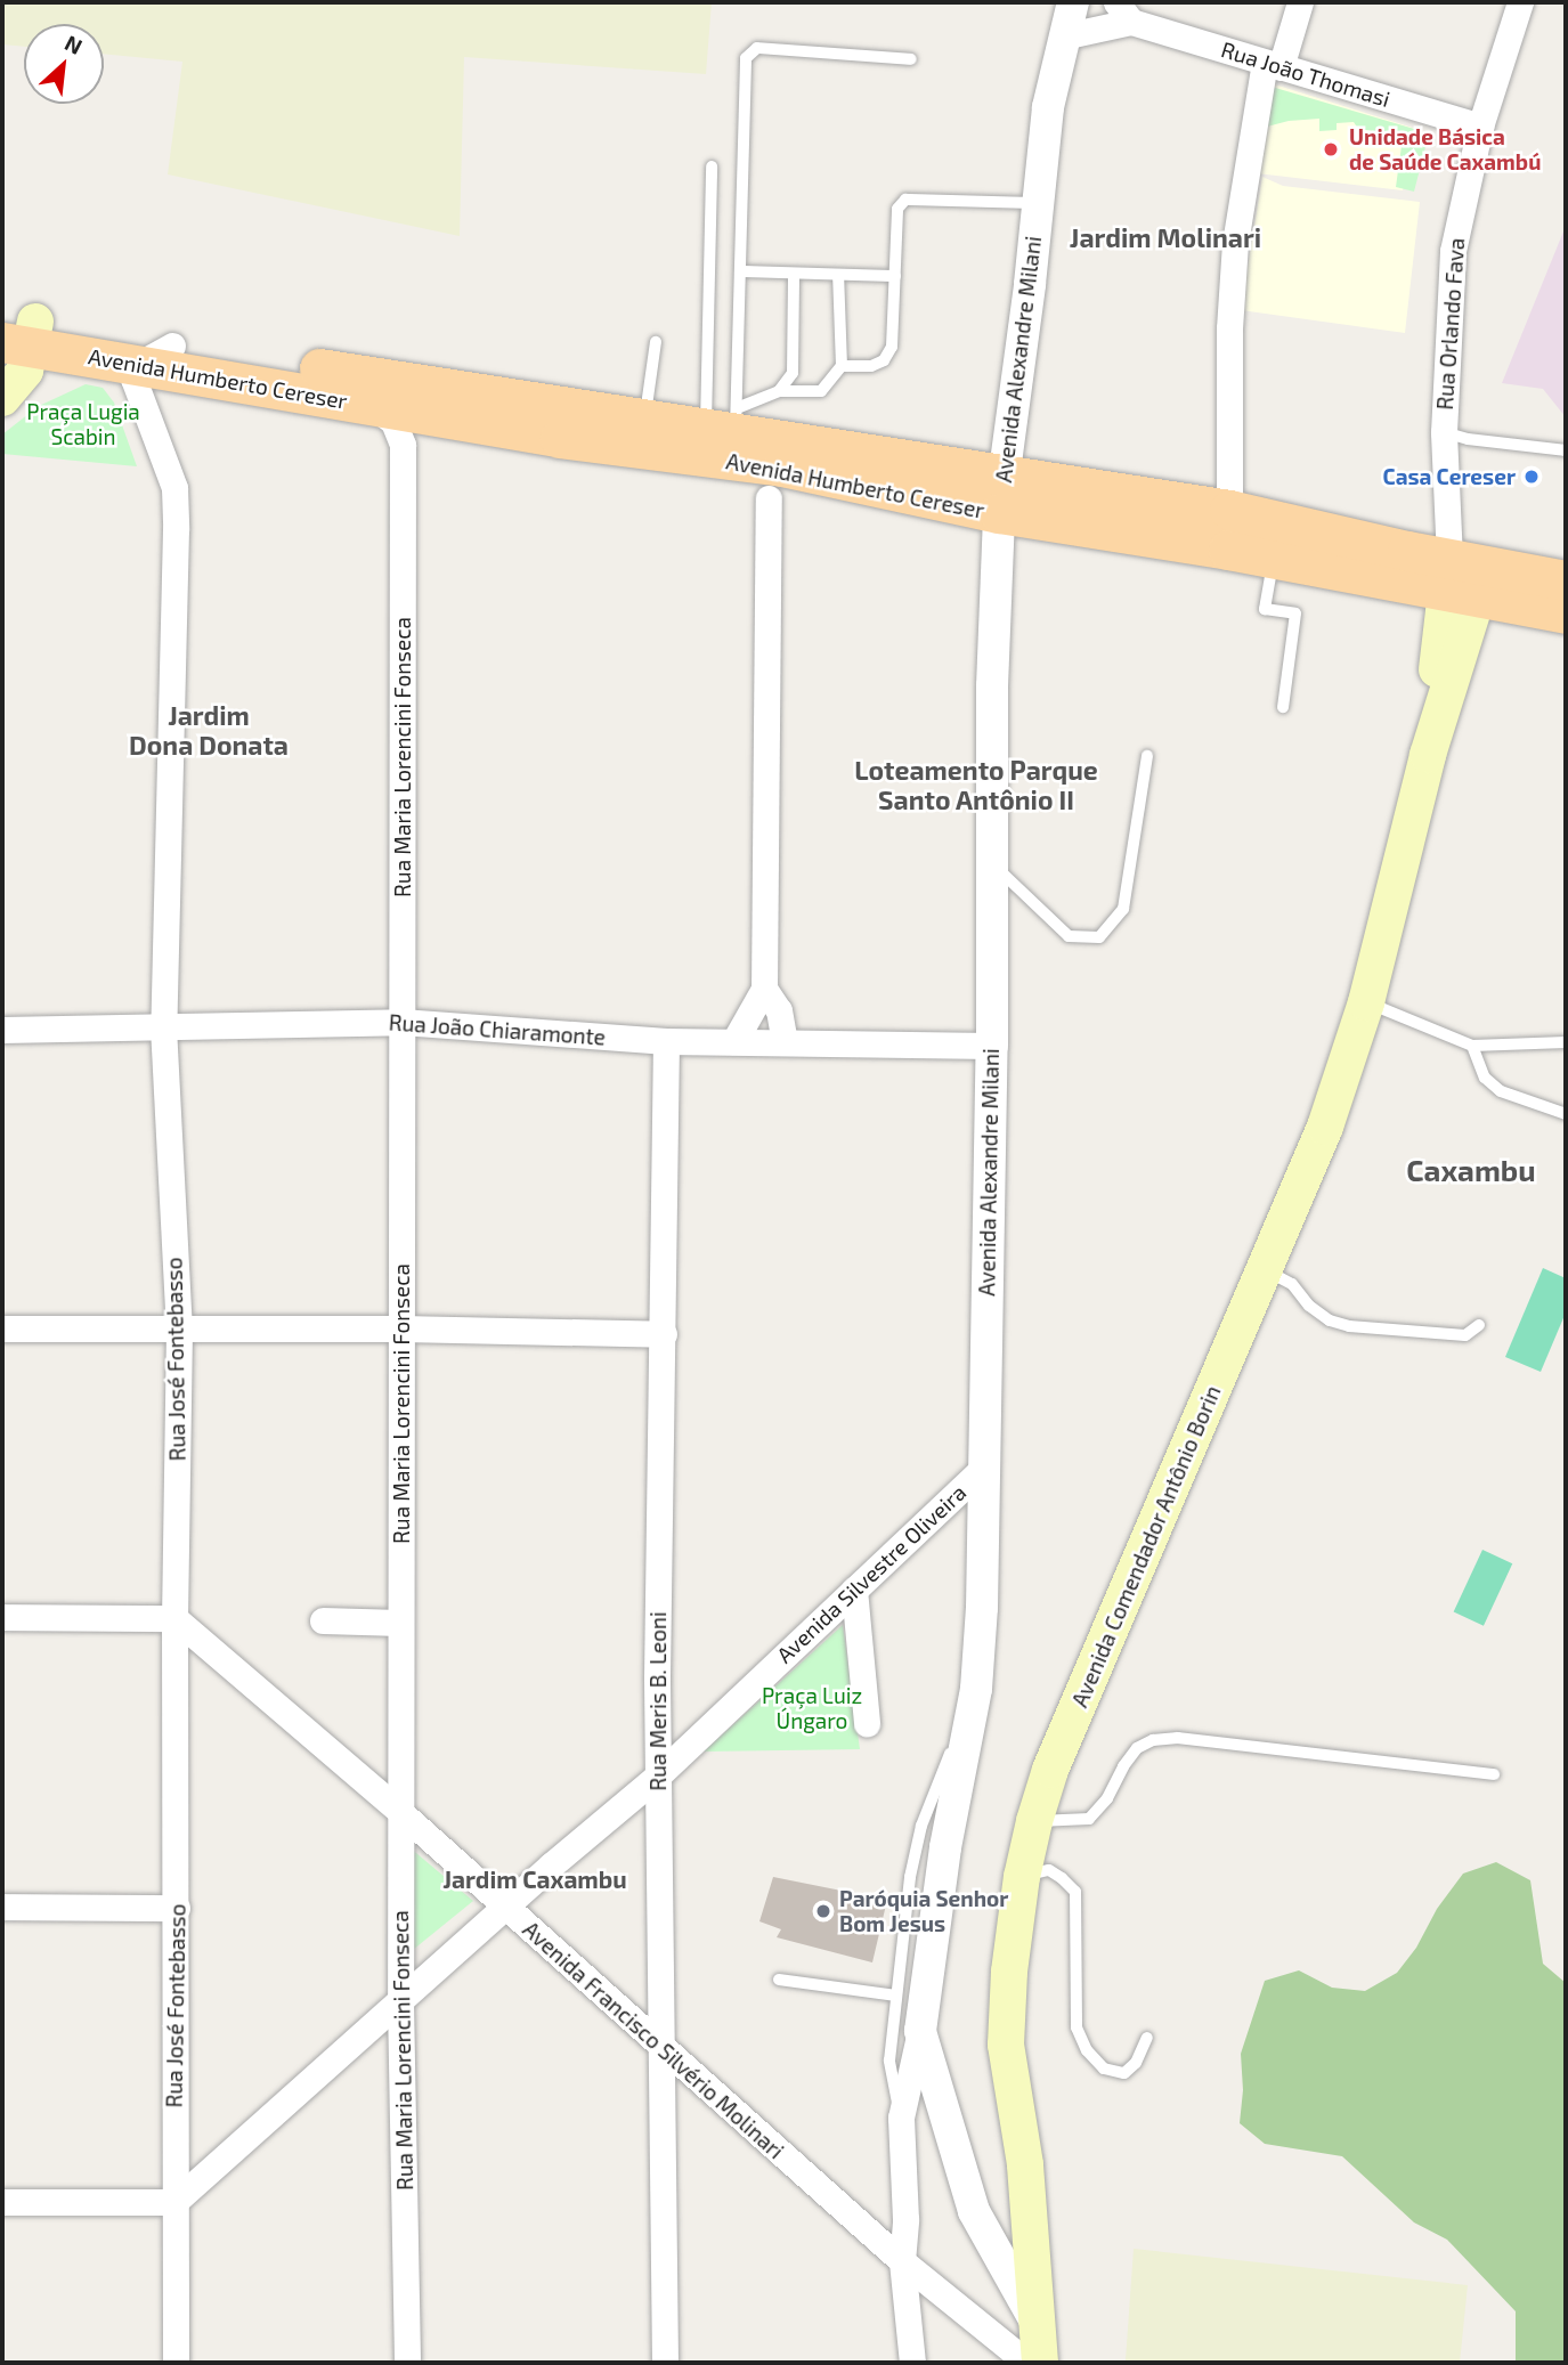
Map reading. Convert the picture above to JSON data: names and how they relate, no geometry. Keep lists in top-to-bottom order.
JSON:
{
  "streets": {
    "main road": ["Avenida Humberto Cereser", "Avenida Comendador Antônio Borin"],
    "street": [
      "Rua João Thomasi",
      "Rua Orlando Fava",
      "Avenida Alexandre Milani",
      "Rua Maria Lorencini Fonseca",
      "Rua João Chiaramonte",
      "Rua José Fontebasso",
      "Avenida Silvestre Oliveira",
      "Rua Meris B. Leoni",
      "Avenida Francisco Silvério Molinari"
    ]
  },
  "crossings": [
    ["Rua João Thomasi", "Rua Orlando Fava"],
    ["Rua João Thomasi", "Avenida Alexandre Milani"],
    ["Rua Orlando Fava", "Avenida Humberto Cereser"],
    ["Rua Orlando Fava", "Avenida Comendador Antônio Borin"],
    ["Avenida Alexandre Milani", "Avenida Humberto Cereser"],
    ["Avenida Alexandre Milani", "Rua João Chiaramonte"],
    ["Avenida Alexandre Milani", "Avenida Comendador Antônio Borin"],
    ["Avenida Alexandre Milani", "Avenida Silvestre Oliveira"],
    ["Avenida Humberto Cereser", "Rua José Fontebasso"],
    ["Avenida Humberto Cereser", "Avenida Comendador Antônio Borin"],
    ["Rua Maria Lorencini Fonseca", "Rua João Chiaramonte"],
    ["Rua Maria Lorencini Fonseca", "Avenida Silvestre Oliveira"],
    ["Rua Maria Lorencini Fonseca", "Avenida Francisco Silvério Molinari"],
    ["Rua João Chiaramonte", "Rua José Fontebasso"],
    ["Rua João Chiaramonte", "Rua Meris B. Leoni"],
    ["Rua José Fontebasso", "Avenida Silvestre Oliveira"],
    ["Rua José Fontebasso", "Avenida Francisco Silvério Molinari"],
    ["Avenida Silvestre Oliveira", "Rua Meris B. Leoni"],
    ["Avenida Silvestre Oliveira", "Avenida Francisco Silvério Molinari"],
    ["Rua Meris B. Leoni", "Avenida Francisco Silvério Molinari"]
  ],
  "districts": [
    "Jardim Molinari",
    "Jardim Dona Donata",
    "Loteamento Parque Santo Antônio II",
    "Caxambu",
    "Jardim Caxambu"
  ],
  "parks": ["Praça Lugia Scabin", "Praça Luiz Úngaro"],
  "places": ["Unidade Básica de Saúde Caxambú", "Casa Cereser", "Paróquia Senhor Bom Jesus"],
  "north": "top right"
}
